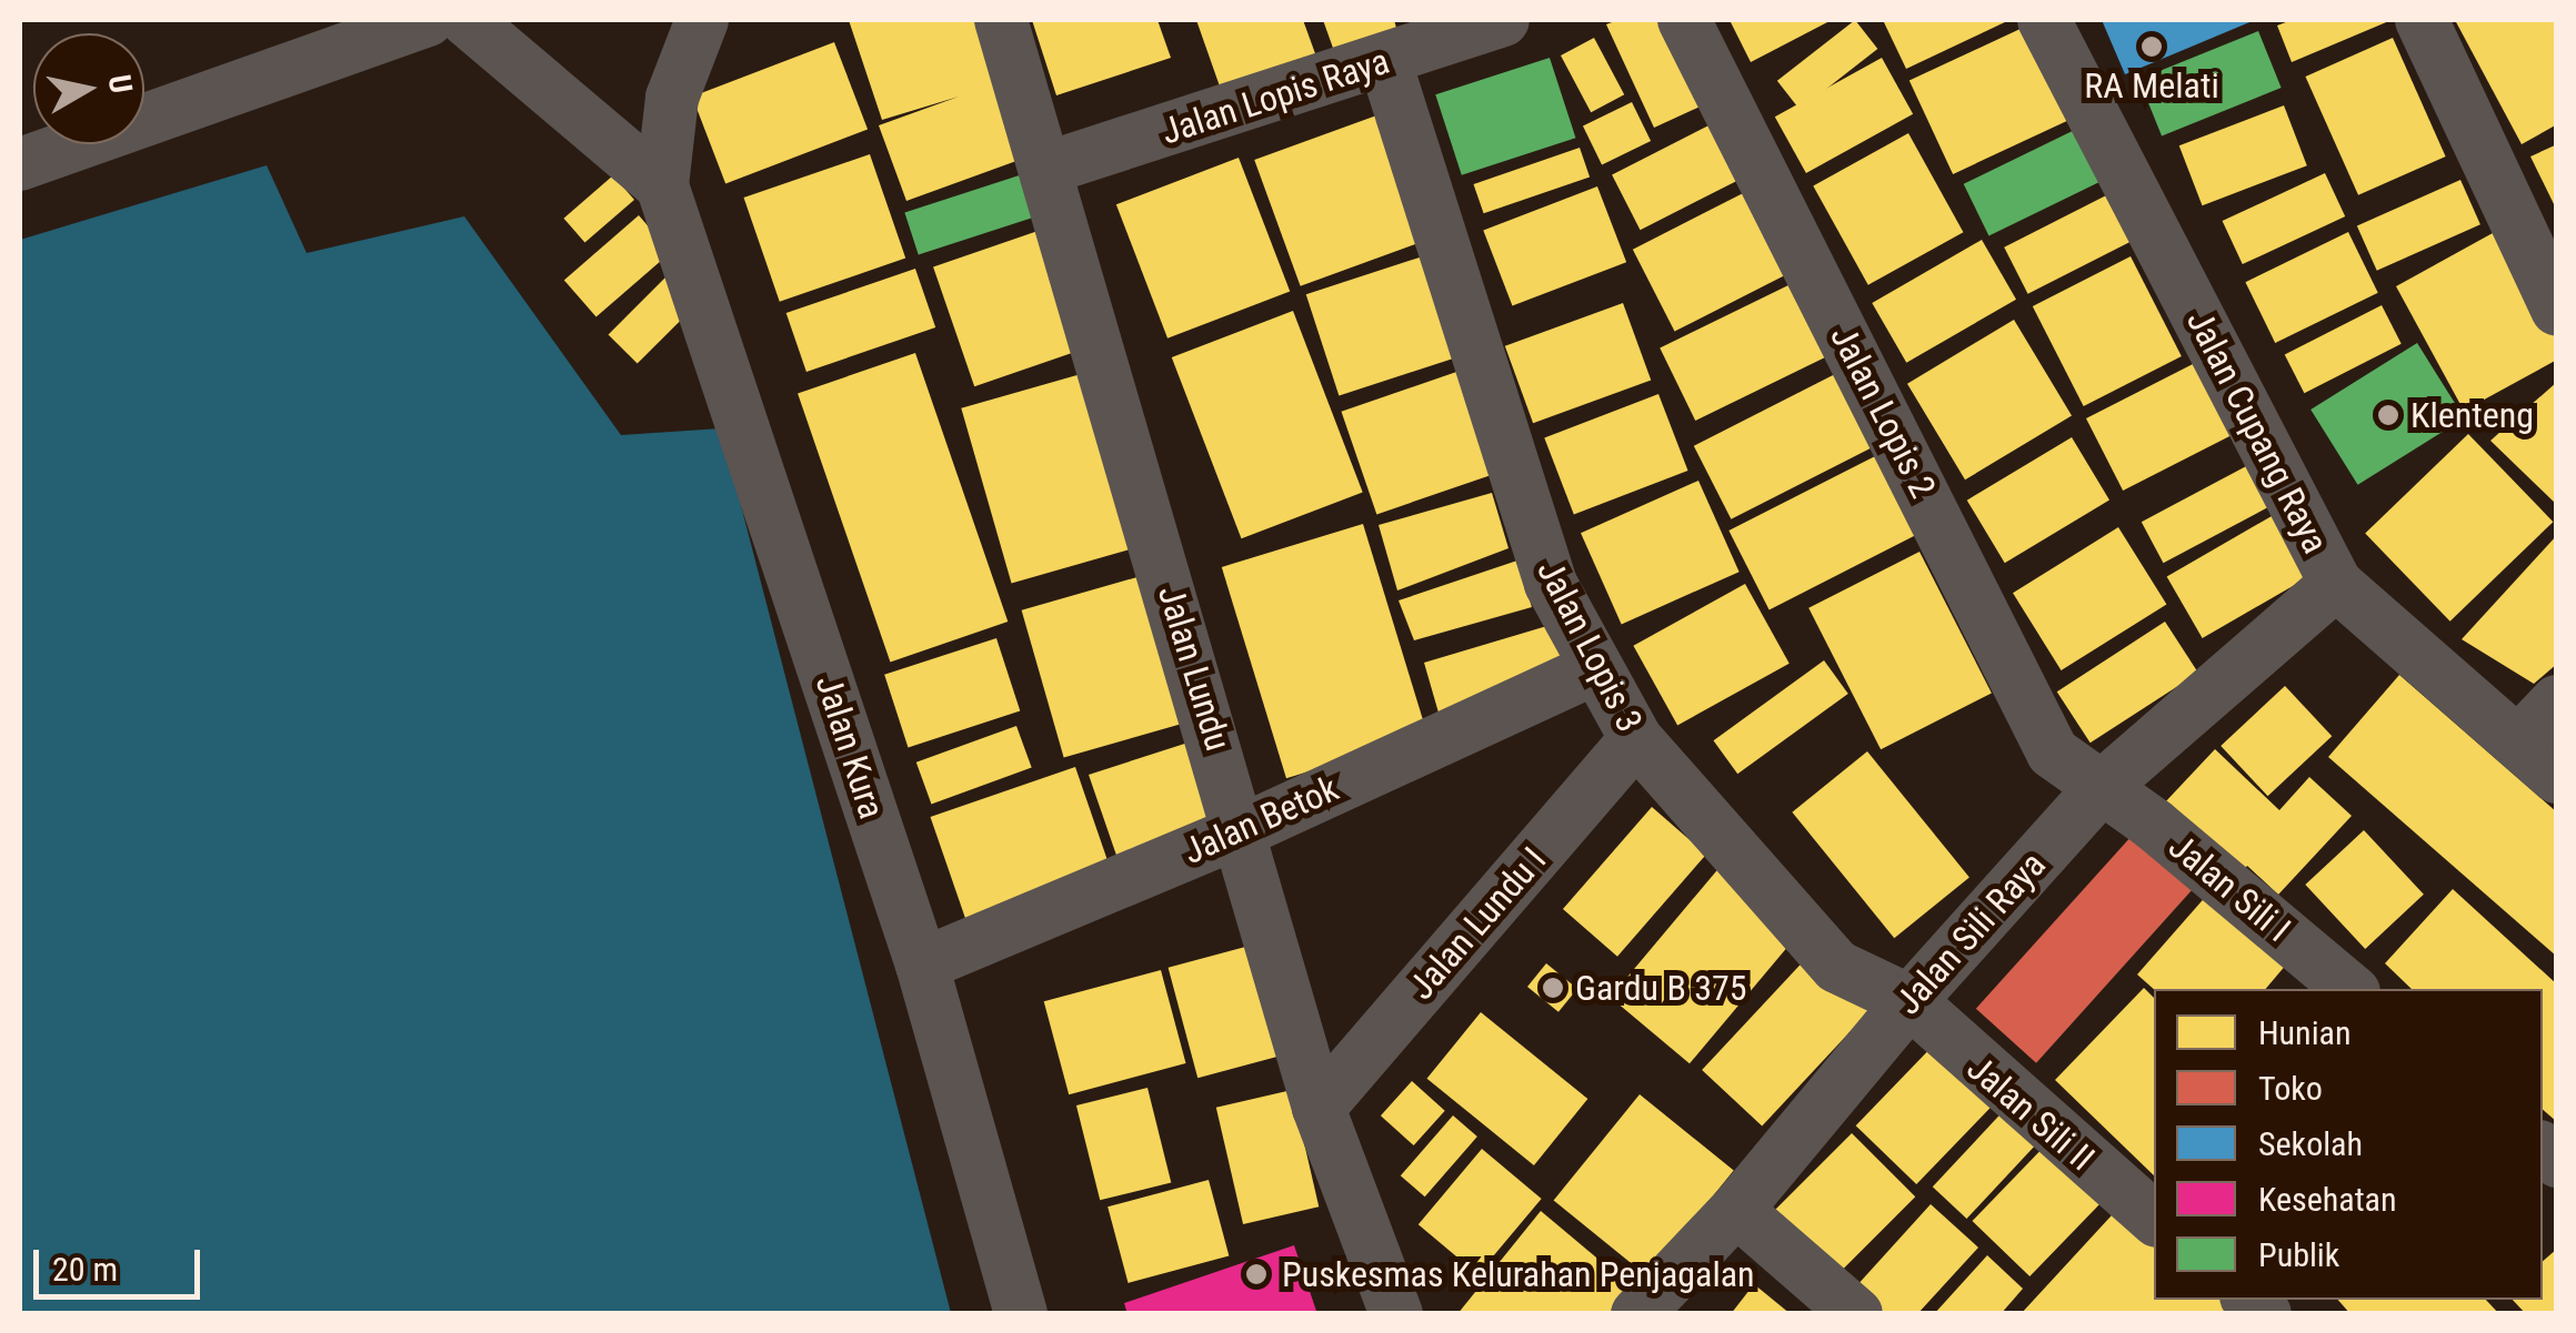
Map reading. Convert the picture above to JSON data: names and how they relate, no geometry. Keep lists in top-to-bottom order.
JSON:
{
  "streets": {
    "street": [
      "Jalan Lopis Raya",
      "Jalan Lopis 2",
      "Jalan Cupang Raya",
      "Jalan Lopis 3",
      "Jalan Lundu",
      "Jalan Kura",
      "Jalan Betok",
      "Jalan Sili I",
      "Jalan Lundu I",
      "Jalan Sili Raya",
      "Jalan Sili II"
    ]
  },
  "crossings": [
    ["Jalan Lopis Raya", "Jalan Lopis 3"],
    ["Jalan Lopis Raya", "Jalan Lundu"],
    ["Jalan Lopis 2", "Jalan Sili I"],
    ["Jalan Lopis 2", "Jalan Sili Raya"],
    ["Jalan Cupang Raya", "Jalan Sili Raya"],
    ["Jalan Lopis 3", "Jalan Betok"],
    ["Jalan Lopis 3", "Jalan Lundu I"],
    ["Jalan Lopis 3", "Jalan Sili Raya"],
    ["Jalan Lopis 3", "Jalan Sili II"],
    ["Jalan Lundu", "Jalan Betok"],
    ["Jalan Lundu", "Jalan Lundu I"],
    ["Jalan Kura", "Jalan Betok"],
    ["Jalan Sili I", "Jalan Sili Raya"],
    ["Jalan Sili Raya", "Jalan Sili II"]
  ],
  "places": [
    "RA Melati",
    "Klenteng",
    "Gardu B 375",
    "Puskesmas Kelurahan Penjagalan"
  ],
  "legend": [
    "Hunian",
    "Toko",
    "Sekolah",
    "Kesehatan",
    "Publik"
  ],
  "scale_bar": "20 m",
  "north": "right"
}
